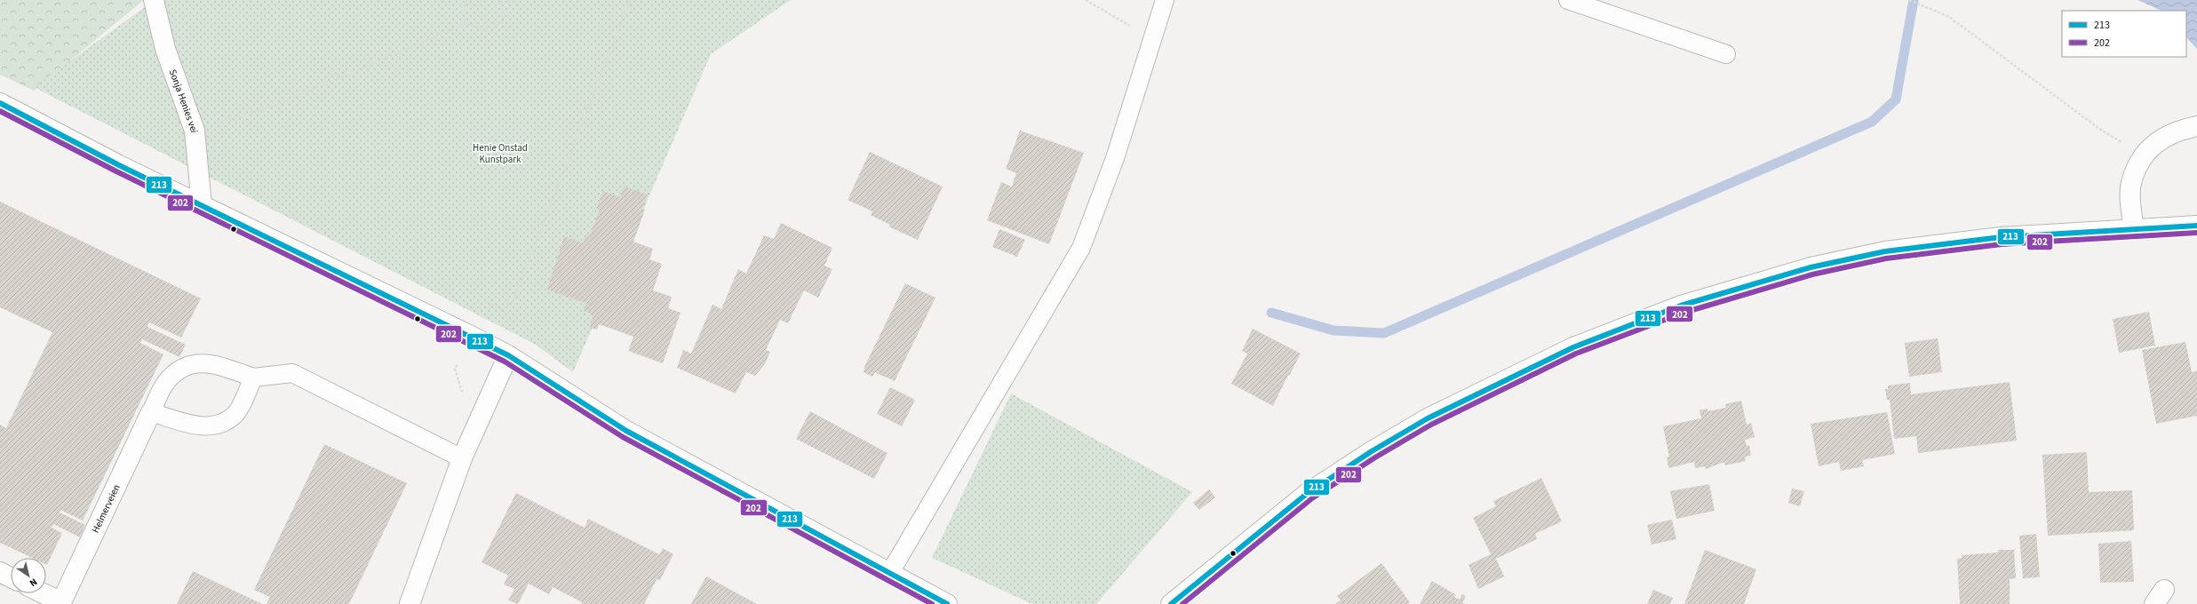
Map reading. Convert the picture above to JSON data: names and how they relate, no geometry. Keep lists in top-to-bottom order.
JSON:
{
  "streets": {
    "street": ["Sonja Henies vei", "Helmerveien"]
  },
  "parks": ["Henie Onstad Kunstpark"],
  "lines": ["transit line 213", "transit line 202"],
  "legend": ["213", "202"],
  "north": "bottom right"
}
